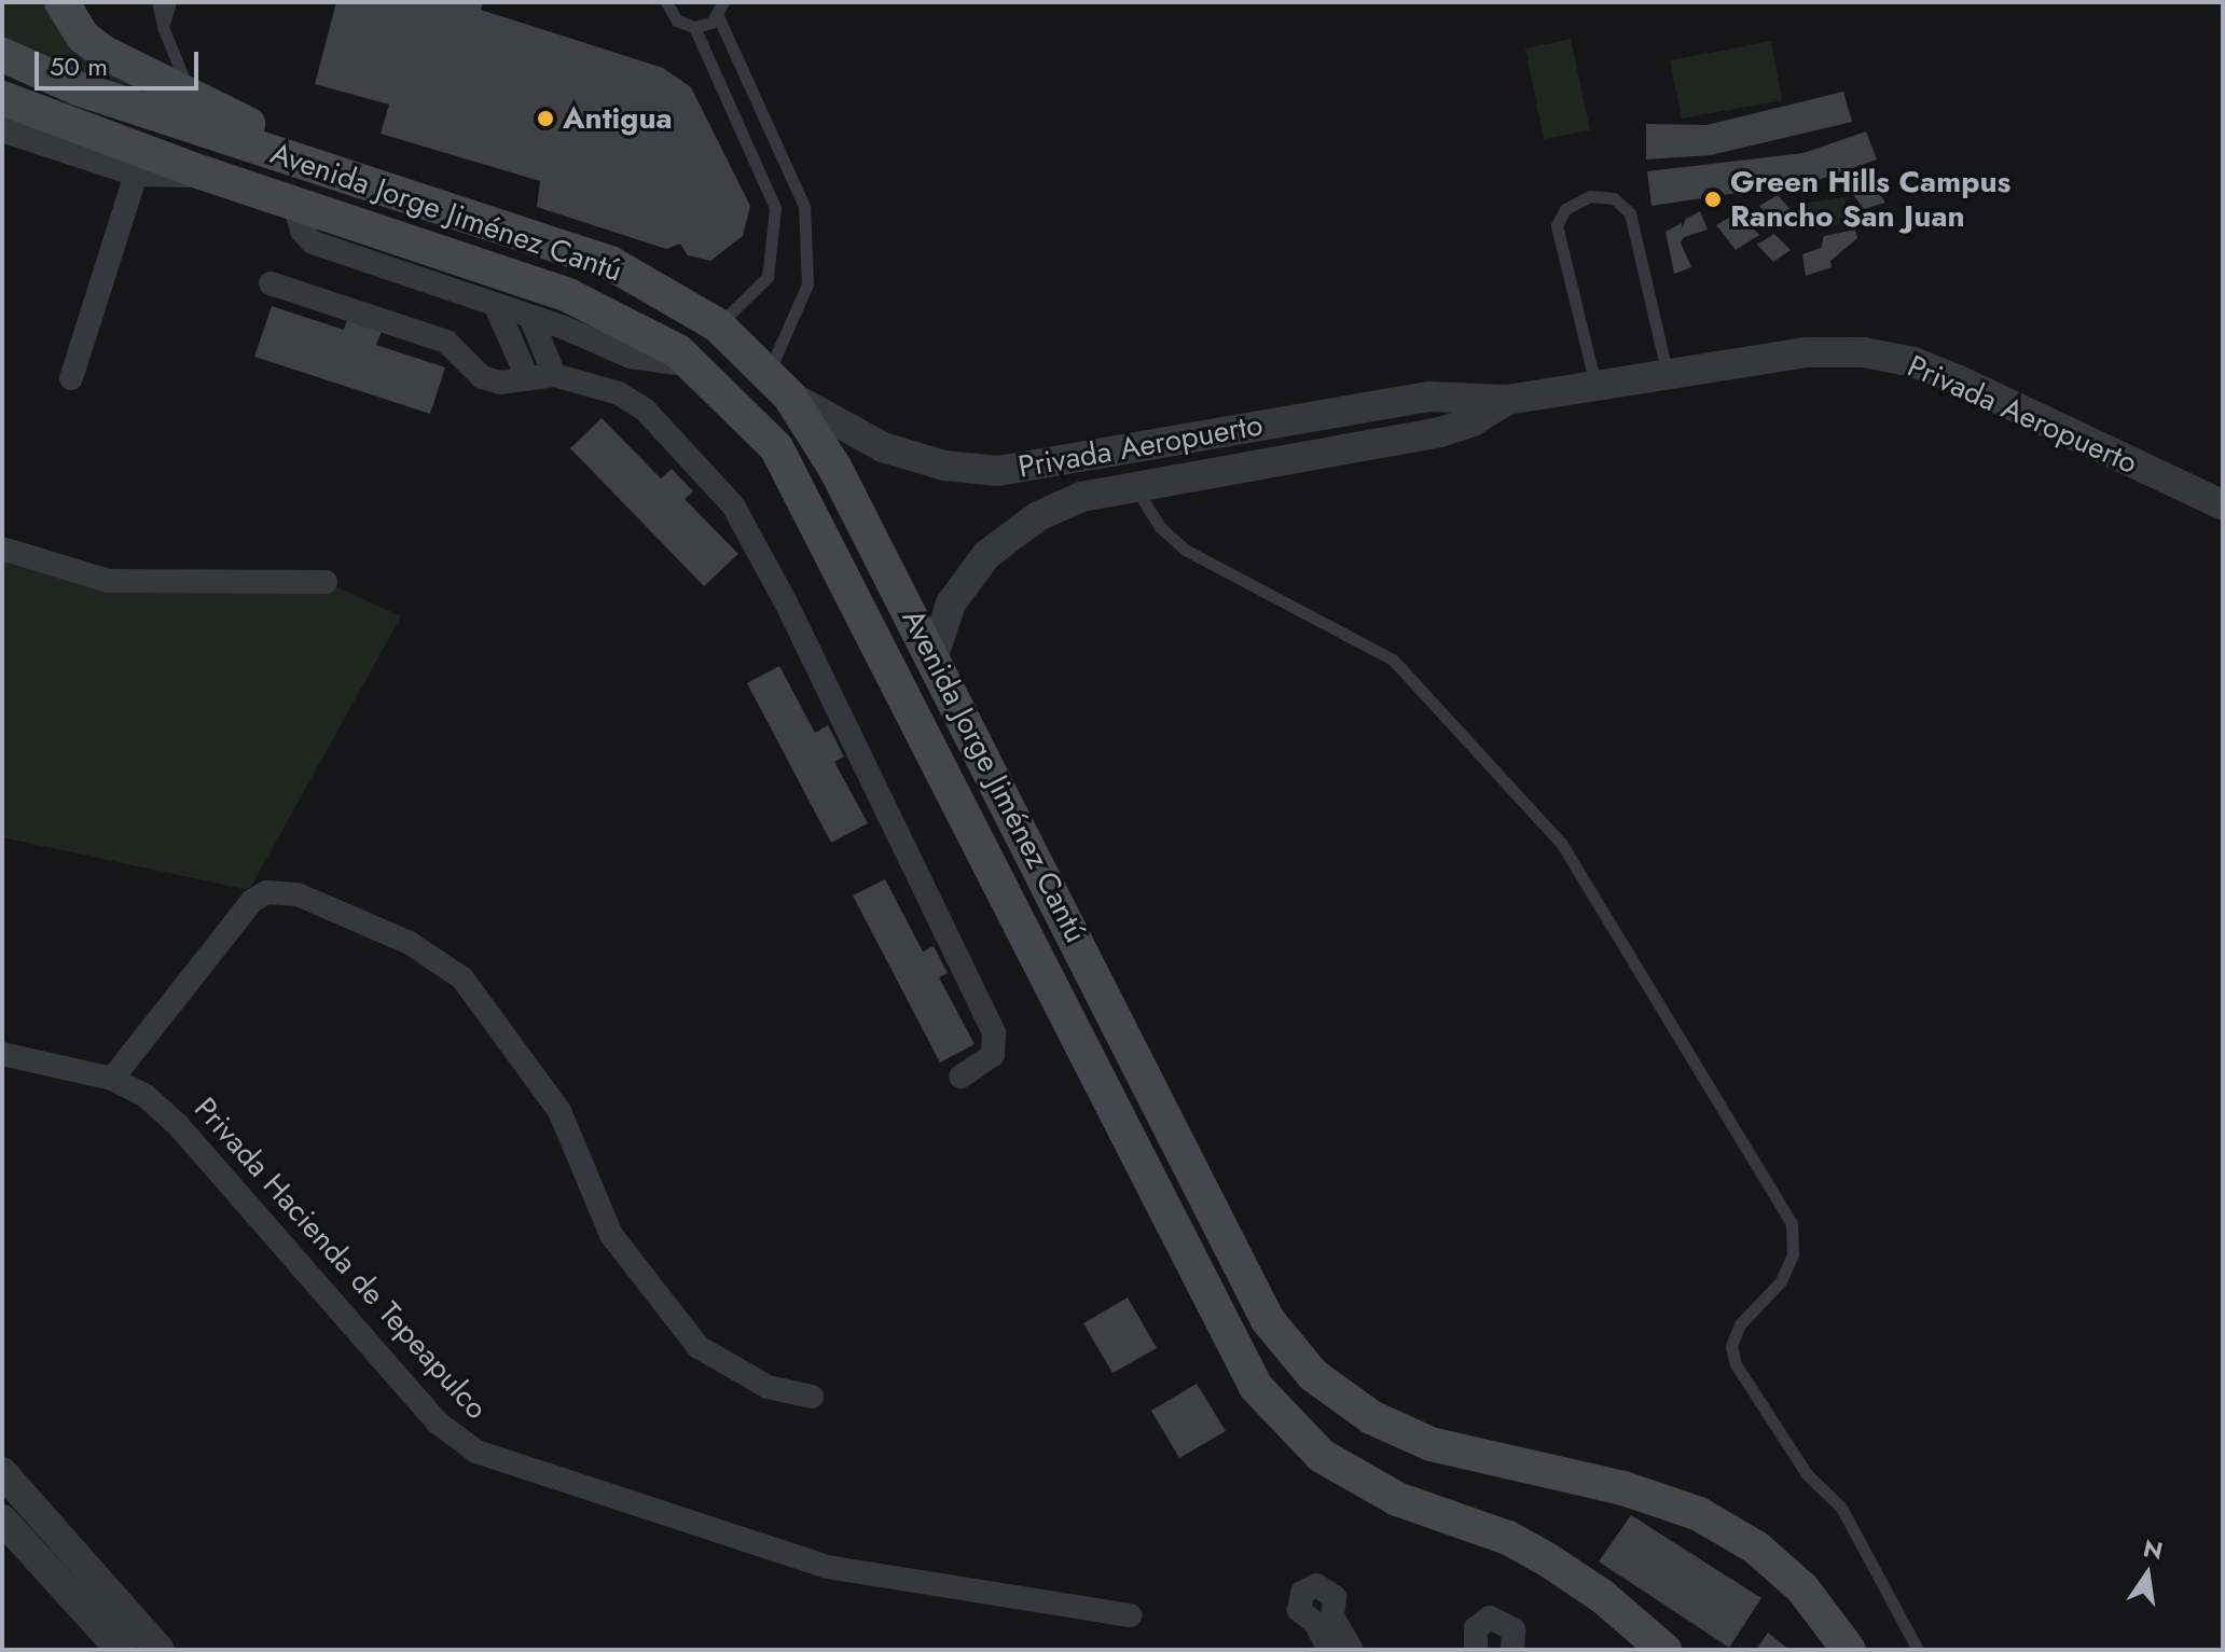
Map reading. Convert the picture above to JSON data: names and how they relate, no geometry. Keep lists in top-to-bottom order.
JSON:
{
  "streets": {
    "main road": ["Avenida Jorge Jiménez Cantú"],
    "street": ["Privada Aeropuerto", "Privada Hacienda de Tepeapulco"]
  },
  "crossings": [
    ["Avenida Jorge Jiménez Cantú", "Privada Aeropuerto"]
  ],
  "places": ["Antigua", "Green Hills Campus Rancho San Juan"],
  "scale_bar": "50 m",
  "north": "top"
}
